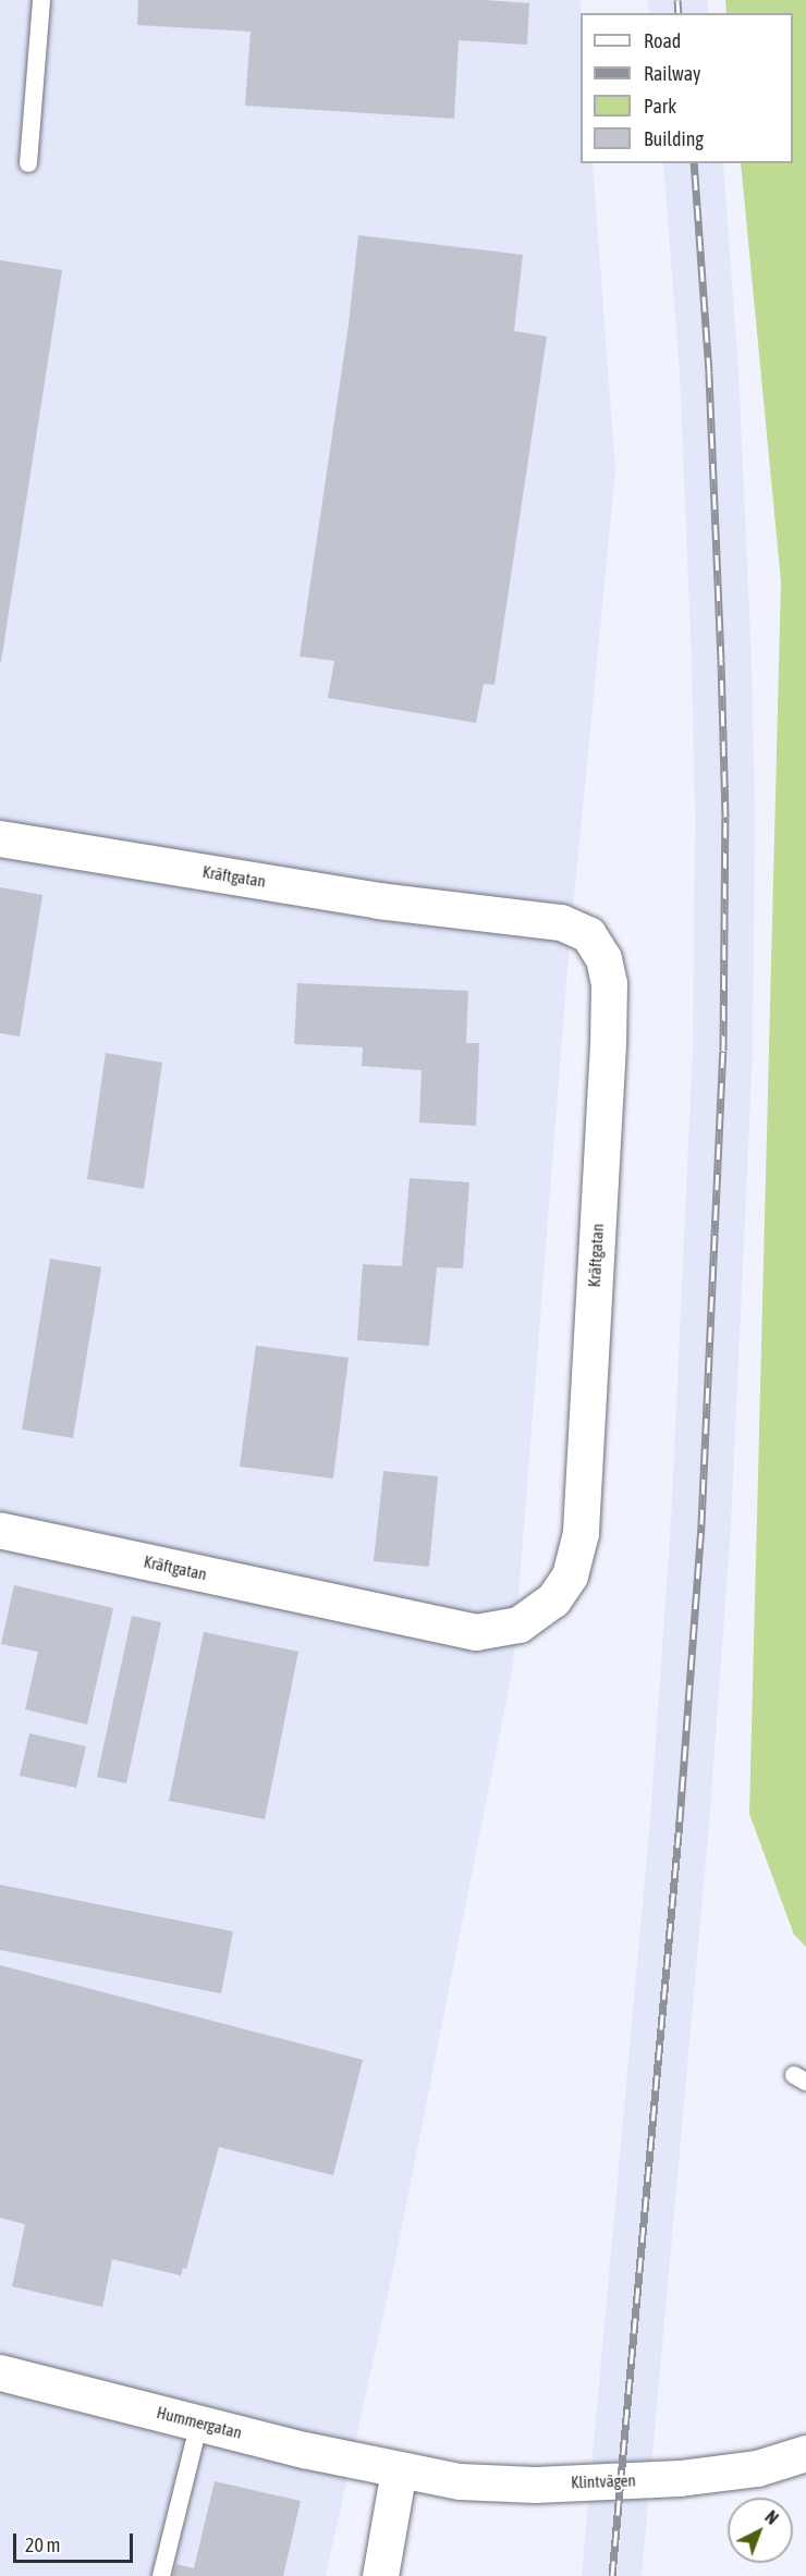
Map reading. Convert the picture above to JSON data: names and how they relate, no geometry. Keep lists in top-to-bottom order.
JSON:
{
  "streets": {
    "street": ["Kräftgatan", "Hummergatan", "Klintvägen"]
  },
  "crossings": [
    ["Hummergatan", "Klintvägen"]
  ],
  "legend": [
    "Road",
    "Railway",
    "Park",
    "Building"
  ],
  "scale_bar": "20 m",
  "north": "top right"
}
